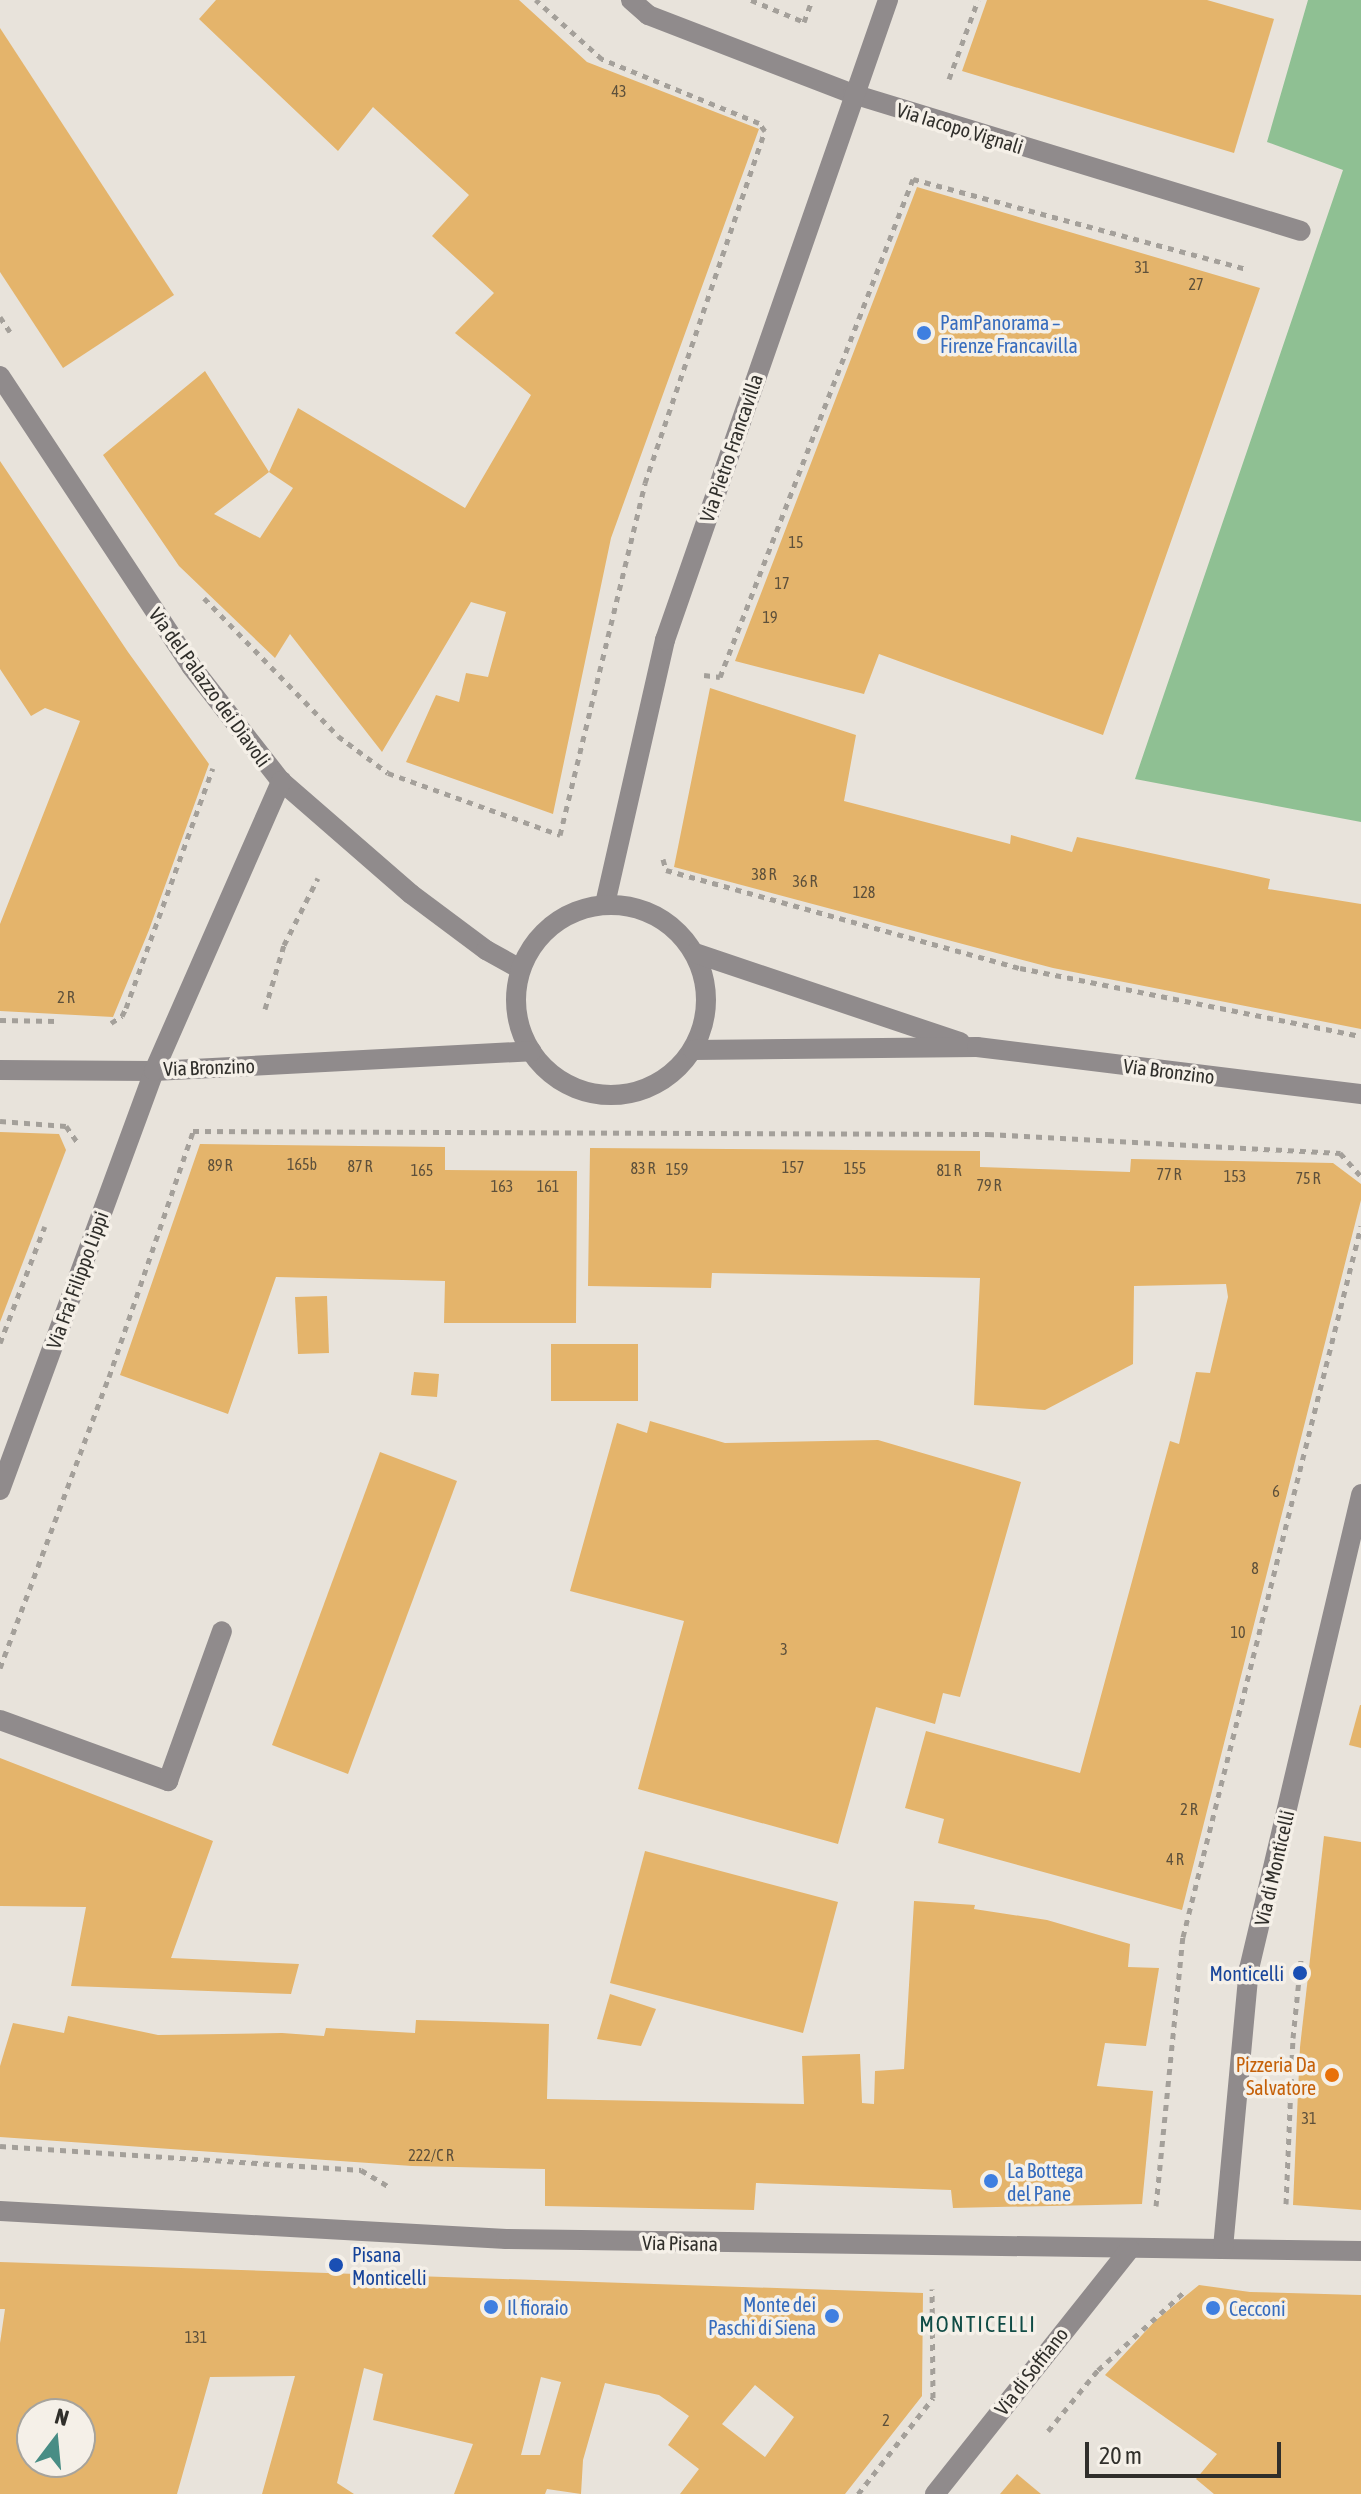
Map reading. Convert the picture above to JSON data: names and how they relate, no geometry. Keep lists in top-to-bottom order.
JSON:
{
  "streets": {
    "street": [
      "Via Iacopo Vignali",
      "Via Pietro Francavilla",
      "Via del Palazzo dei Diavoli",
      "Via Bronzino",
      "Via Fra' Filippo Lippi",
      "Via di Monticelli",
      "Via Pisana",
      "Via di Soffiano"
    ]
  },
  "crossings": [
    ["Via Iacopo Vignali", "Via Pietro Francavilla"],
    ["Via Pietro Francavilla", "Via del Palazzo dei Diavoli"],
    ["Via Pietro Francavilla", "Via Bronzino"],
    ["Via del Palazzo dei Diavoli", "Via Bronzino"],
    ["Via Bronzino", "Via Fra' Filippo Lippi"],
    ["Via di Monticelli", "Via Pisana"],
    ["Via Pisana", "Via di Soffiano"]
  ],
  "districts": ["MONTICELLI"],
  "places": [
    "PamPanorama – Firenze Francavilla",
    "Monticelli",
    "Pizzeria Da Salvatore",
    "La Bottega del Pane",
    "Pisana Monticelli",
    "Il fioraio",
    "Cecconi",
    "Monte dei Paschi di Siena"
  ],
  "house_numbers": [
    "43",
    "31",
    "27",
    "15",
    "17",
    "19",
    "38 R",
    "36 R",
    "128",
    "2 R",
    "165b",
    "89 R",
    "87 R",
    "157",
    "83 R",
    "155",
    "159",
    "165",
    "81 R",
    "77 R",
    "153",
    "75 R",
    "79 R",
    "163",
    "161",
    "6",
    "8",
    "10",
    "3",
    "2 R",
    "4 R",
    "31",
    "222/C R",
    "131",
    "2"
  ],
  "scale_bar": "20 m",
  "north": "top"
}
